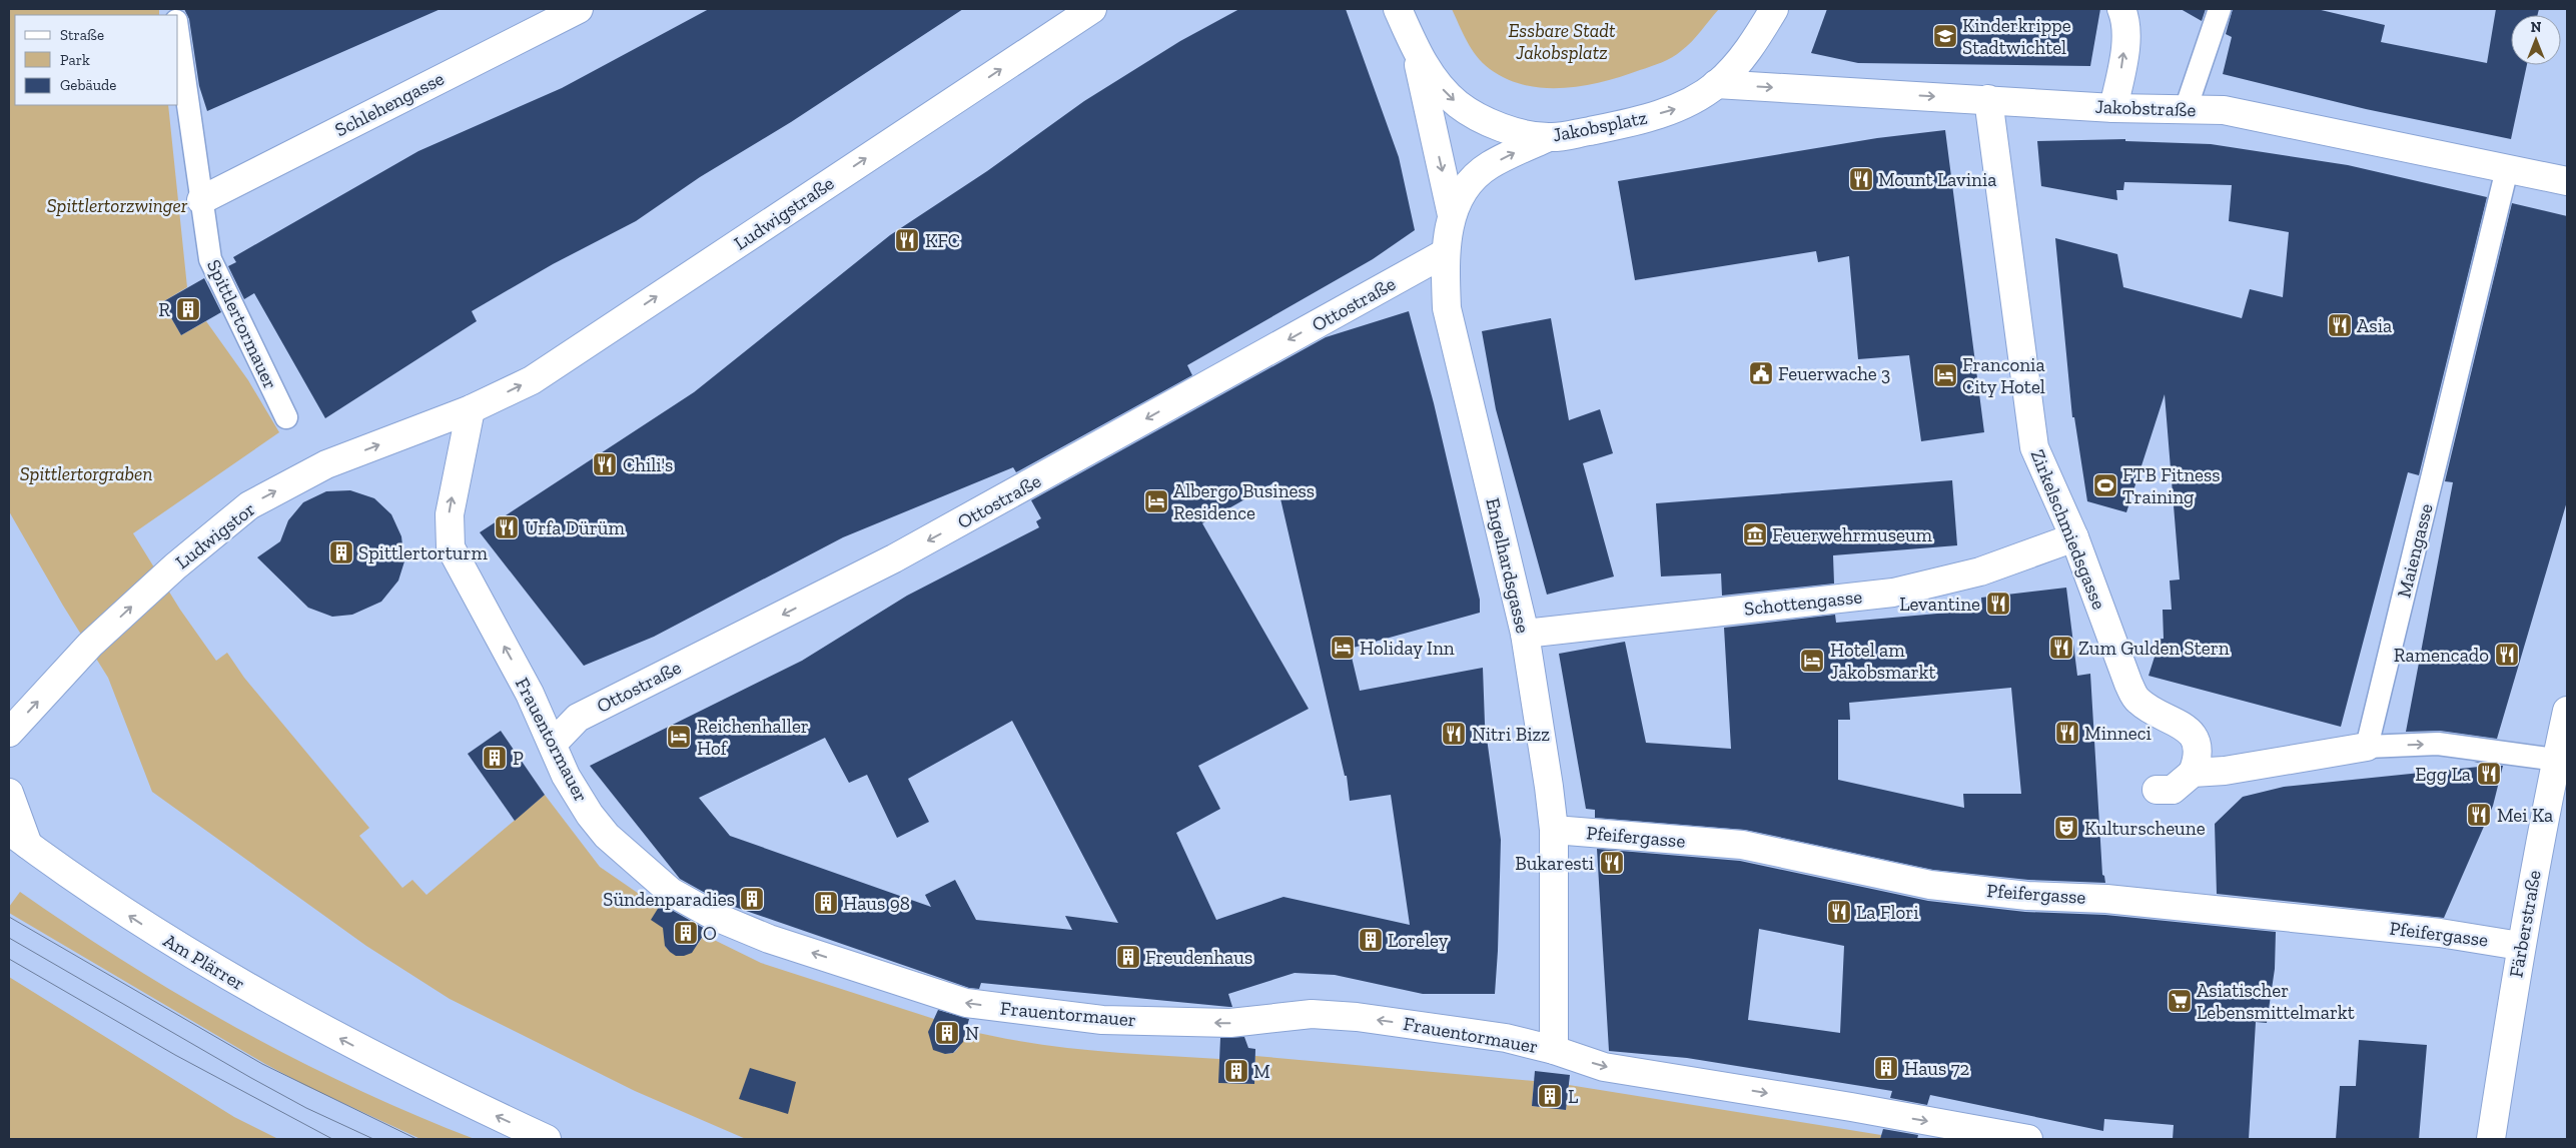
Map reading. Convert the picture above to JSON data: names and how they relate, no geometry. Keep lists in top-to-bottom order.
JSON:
{
  "streets": {
    "street": [
      "Schlehengasse",
      "Jakobstraße",
      "Jakobsplatz",
      "Ludwigstraße",
      "Ottostraße",
      "Zirkelschmiedsgasse",
      "Ludwigstor",
      "Engelhardsgasse",
      "Schottengasse",
      "Frauentormauer",
      "Pfeifergasse",
      "Färberstraße",
      "Am Plärrer"
    ],
    "lane": ["Spittlertormauer", "Maiengasse"]
  },
  "crossings": [
    ["Schlehengasse", "Spittlertormauer"],
    ["Jakobstraße", "Jakobsplatz"],
    ["Jakobstraße", "Zirkelschmiedsgasse"],
    ["Jakobstraße", "Maiengasse"],
    ["Jakobsplatz", "Engelhardsgasse"],
    ["Ludwigstraße", "Ludwigstor"],
    ["Ludwigstraße", "Frauentormauer"],
    ["Ottostraße", "Engelhardsgasse"],
    ["Ottostraße", "Frauentormauer"],
    ["Zirkelschmiedsgasse", "Schottengasse"],
    ["Ludwigstor", "Frauentormauer"],
    ["Engelhardsgasse", "Schottengasse"],
    ["Engelhardsgasse", "Frauentormauer"],
    ["Engelhardsgasse", "Pfeifergasse"],
    ["Pfeifergasse", "Färberstraße"]
  ],
  "one_way": [
    "Ludwigstraße",
    "Ottostraße",
    "Ludwigstor",
    "Am Plärrer"
  ],
  "parks": ["Essbare Stadt Jakobsplatz", "Spittlertorzwinger", "Spittlertorgraben"],
  "places": {
    "school or university": ["Kinderkrippe Stadtwichtel"],
    "restaurant": [
      "Mount Lavinia",
      "KFC",
      "Asia",
      "Chili's",
      "Urfa Dürüm",
      "Levantine",
      "Zum Gulden Stern",
      "Ramencado",
      "Minneci",
      "Nitri Bizz",
      "Egg La",
      "Mei Ka",
      "Bukaresti",
      "La Flori"
    ],
    "building": [
      "R",
      "Spittlertorturm",
      "P",
      "Sündenparadies",
      "Haus 98",
      "O",
      "Loreley",
      "Freudenhaus",
      "N",
      "Haus 72",
      "M",
      "L"
    ],
    "public building": ["Feuerwache 3"],
    "hotel": [
      "Franconia City Hotel",
      "Albergo Business Residence",
      "Holiday Inn",
      "Hotel am Jakobsmarkt",
      "Reichenhaller Hof"
    ],
    "sports": ["FTB Fitness Training"],
    "museum": ["Feuerwehrmuseum"],
    "theatre": ["Kulturscheune"],
    "supermarket": ["Asiatischer Lebensmittelmarkt"]
  },
  "legend": ["Straße", "Park", "Gebäude"],
  "north": "top"
}
